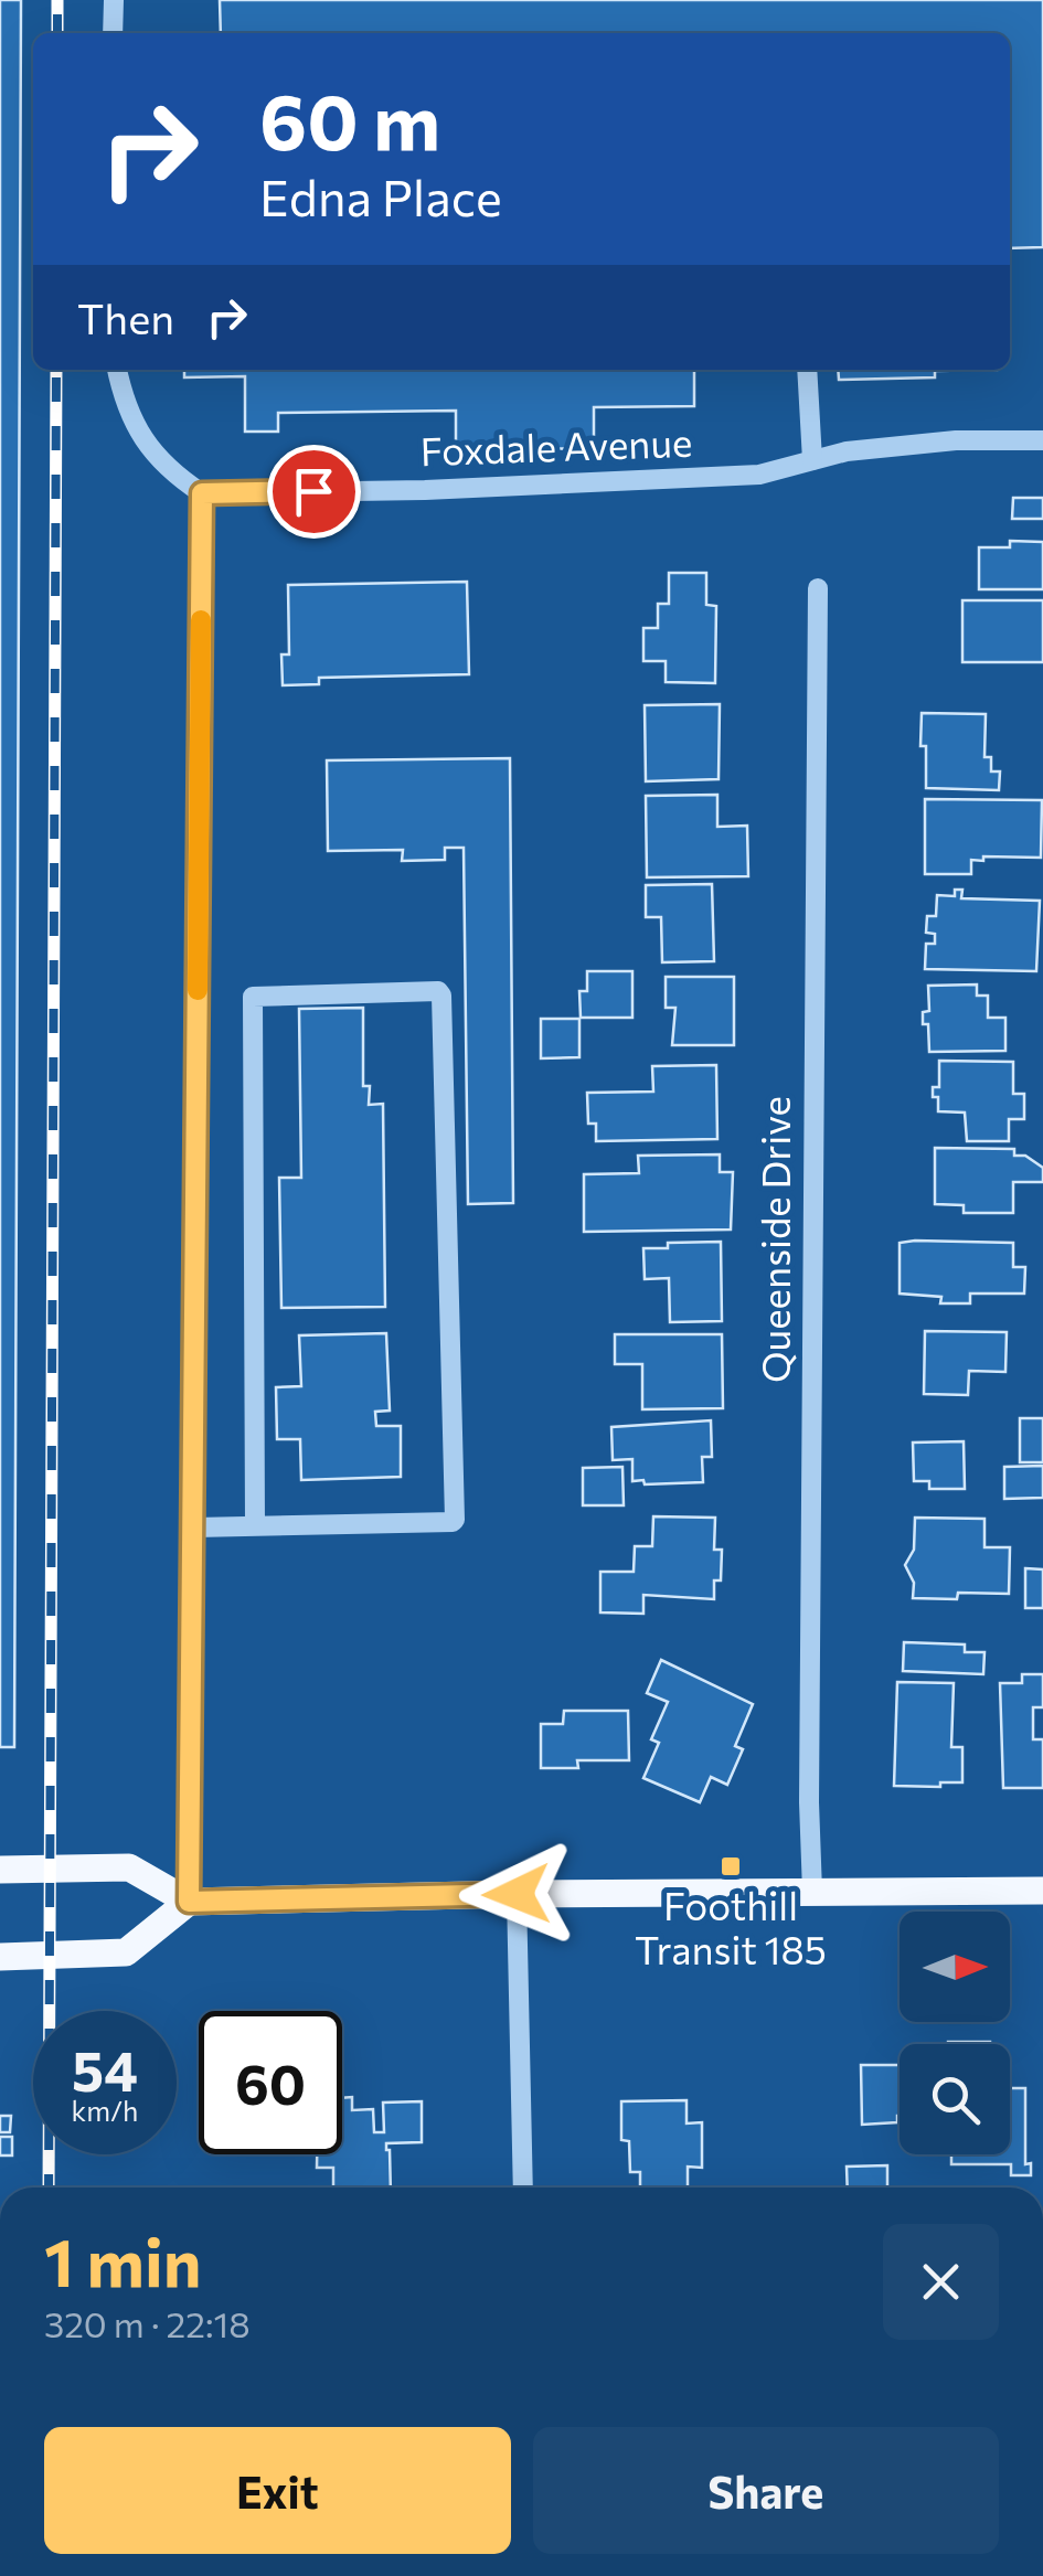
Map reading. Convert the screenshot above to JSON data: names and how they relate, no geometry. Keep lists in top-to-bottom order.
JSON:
{
  "streets": {
    "street": ["Foxdale Avenue", "Queenside Drive"]
  },
  "places": {
    "transit": ["Foothill Transit 185"]
  },
  "north": "right",
  "page": {
    "turn": ["60 m", "Edna Place"],
    "then": "Then",
    "speed": "54 km/h",
    "limit": "60",
    "heading": ["1 min", "320 m · 22:18"],
    "buttons": ["Exit", "Share"]
  }
}
